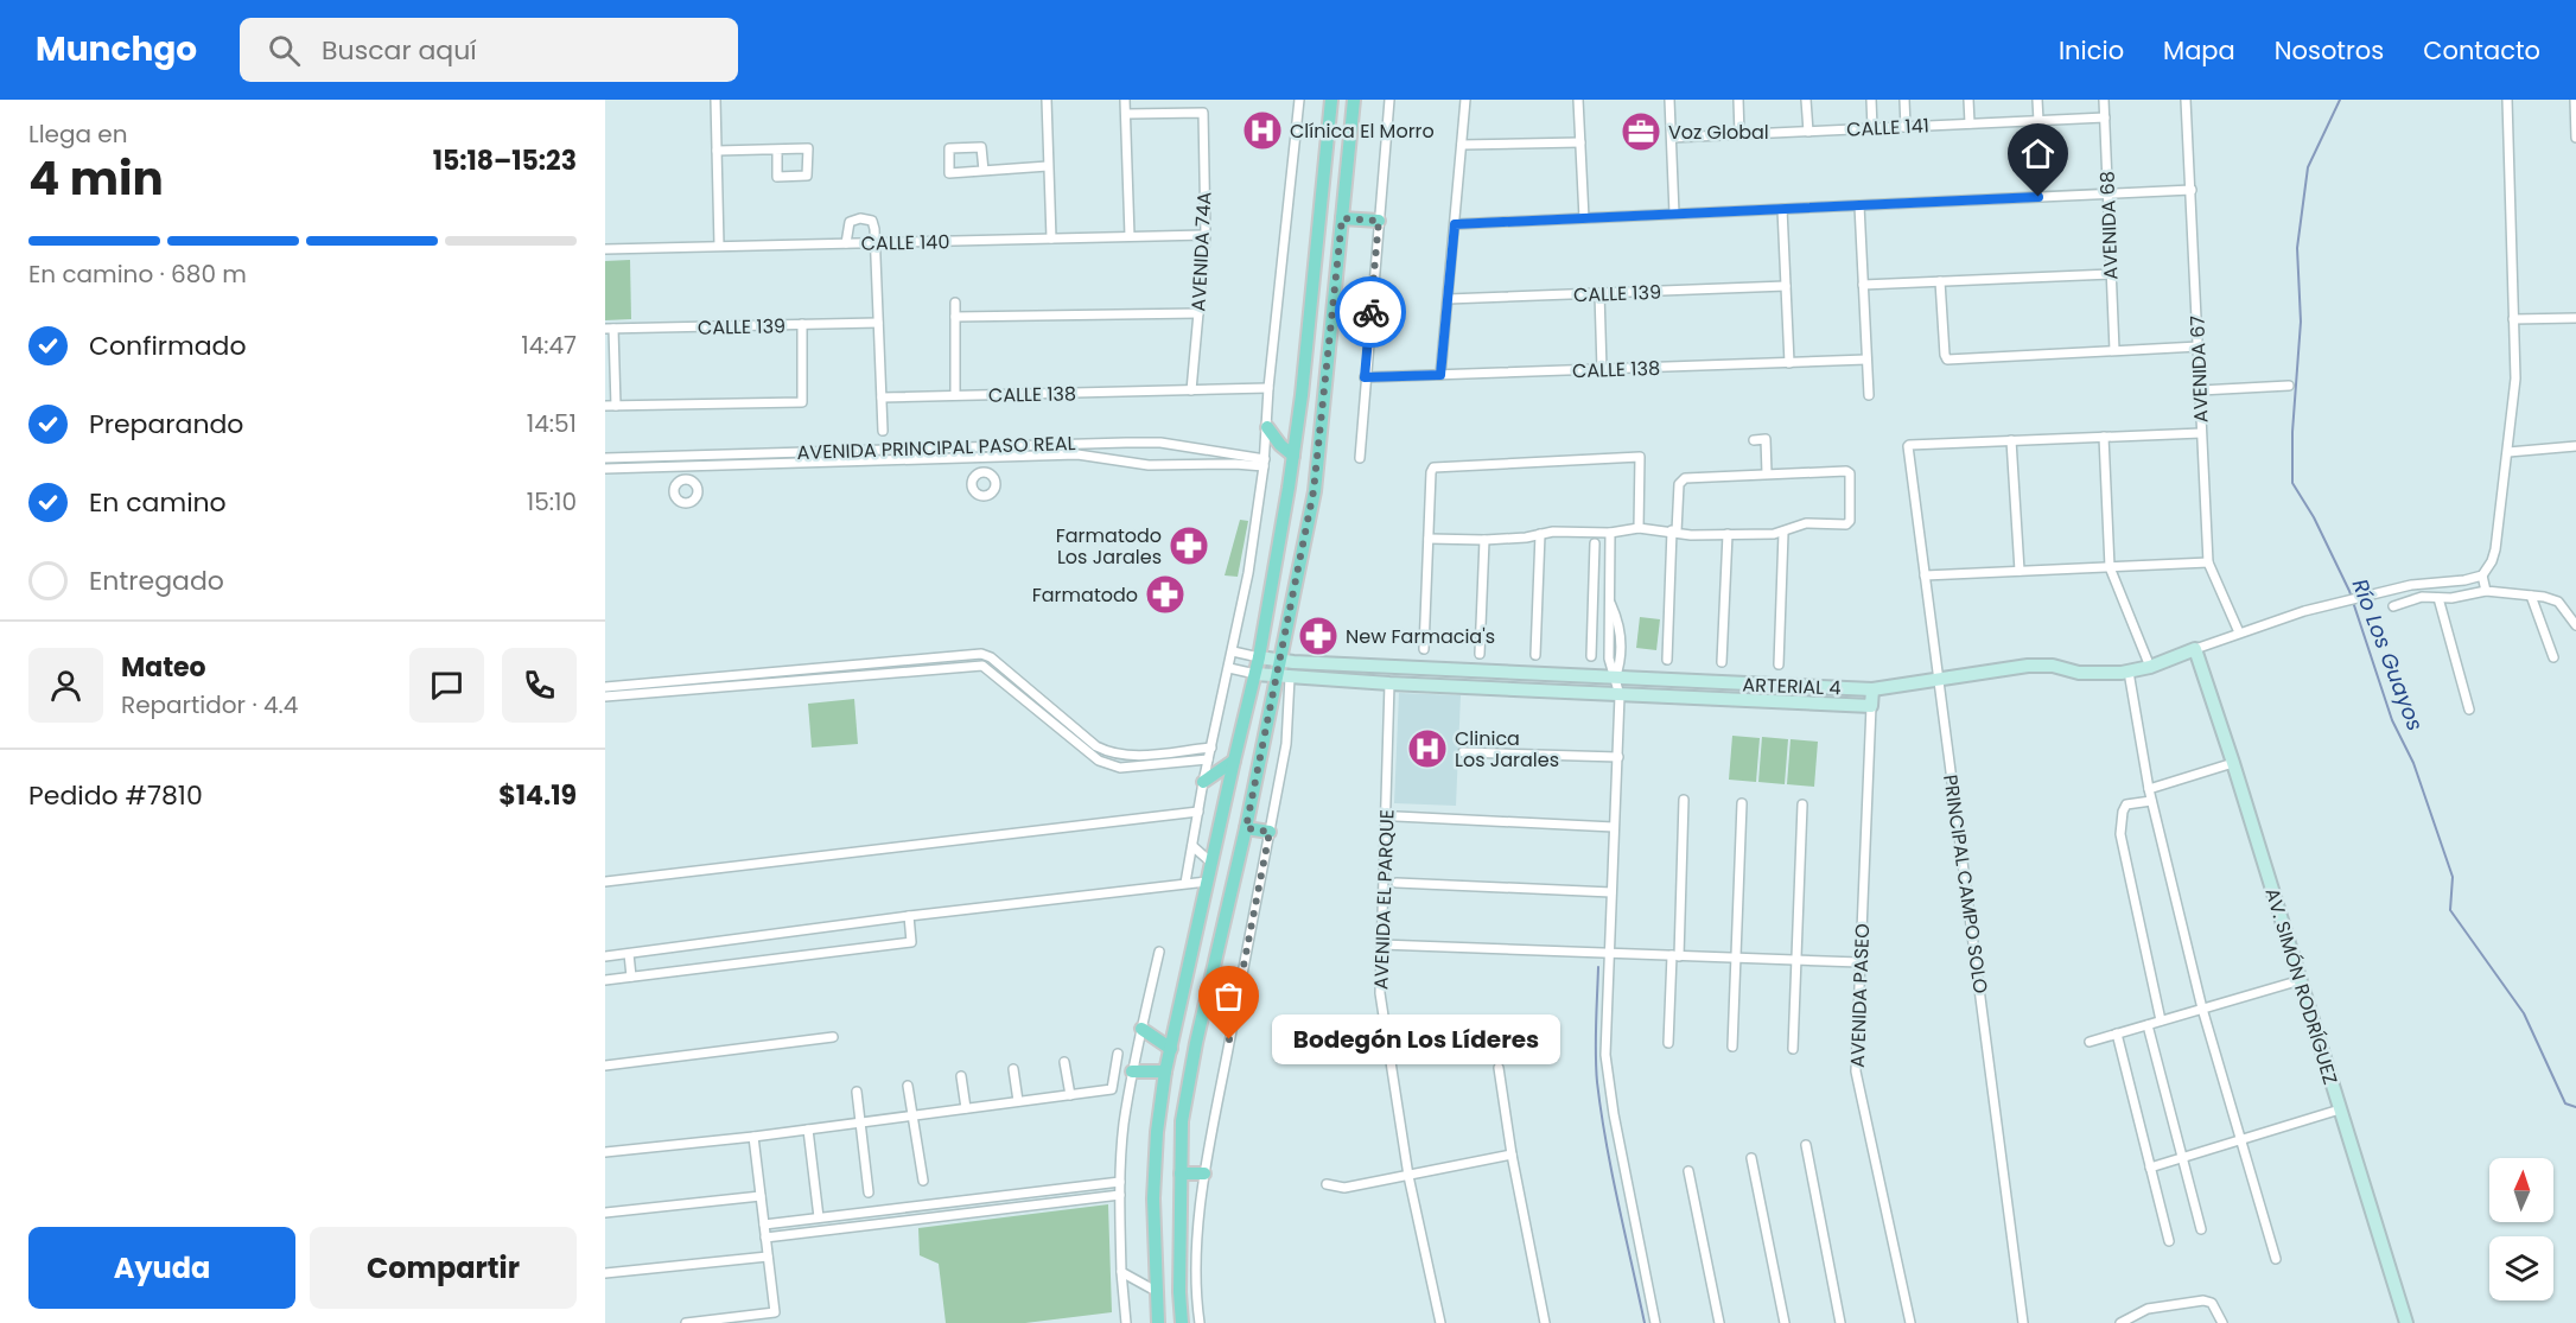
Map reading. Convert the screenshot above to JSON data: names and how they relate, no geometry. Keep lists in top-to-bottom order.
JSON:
{
  "streets": {
    "street": [
      "CALLE 141",
      "AVENIDA 68",
      "CALLE 140",
      "AVENIDA 74A",
      "CALLE 139",
      "CALLE 138",
      "AVENIDA 67",
      "AVENIDA PRINCIPAL PASO REAL",
      "ARTERIAL 4",
      "PRINCIPAL CAMPO SOLO",
      "AVENIDA EL PARQUE",
      "AV. SIMÓN RODRÍGUEZ",
      "AVENIDA PASEO"
    ]
  },
  "crossings": [
    ["CALLE 141", "AVENIDA 68"],
    ["CALLE 140", "AVENIDA 74A"],
    ["AVENIDA 74A", "CALLE 138"],
    ["AVENIDA 67", "ARTERIAL 4"],
    ["ARTERIAL 4", "PRINCIPAL CAMPO SOLO"],
    ["ARTERIAL 4", "AVENIDA EL PARQUE"],
    ["ARTERIAL 4", "AV. SIMÓN RODRÍGUEZ"],
    ["ARTERIAL 4", "AVENIDA PASEO"]
  ],
  "water": ["Río Los Guayos"],
  "places": {
    "hospital": ["Clínica El Morro", "Clinica Los Jarales"],
    "office": ["Voz Global"],
    "pharmacy": ["Farmatodo Los Jarales", "Farmatodo", "New Farmacia's"],
    "other": ["Bodegón Los Líderes"]
  },
  "north": "top",
  "page": {
    "header": "Munchgo",
    "search": "Buscar aquí",
    "nav": [
      "Inicio",
      "Mapa",
      "Nosotros",
      "Contacto"
    ],
    "heading": ["4 min", "Llega en", "15:18–15:23"],
    "panel": [
      "Mateo",
      "Repartidor · 4.4",
      "Pedido #7810",
      "$14.19"
    ],
    "bar": "En camino · 680 m",
    "list": [
      ["Confirmado", "14:47"],
      ["Preparando", "14:51"],
      ["En camino", "15:10"],
      "Entregado"
    ],
    "bubble": "Bodegón Los Líderes",
    "buttons": ["Ayuda", "Compartir"]
  }
}
